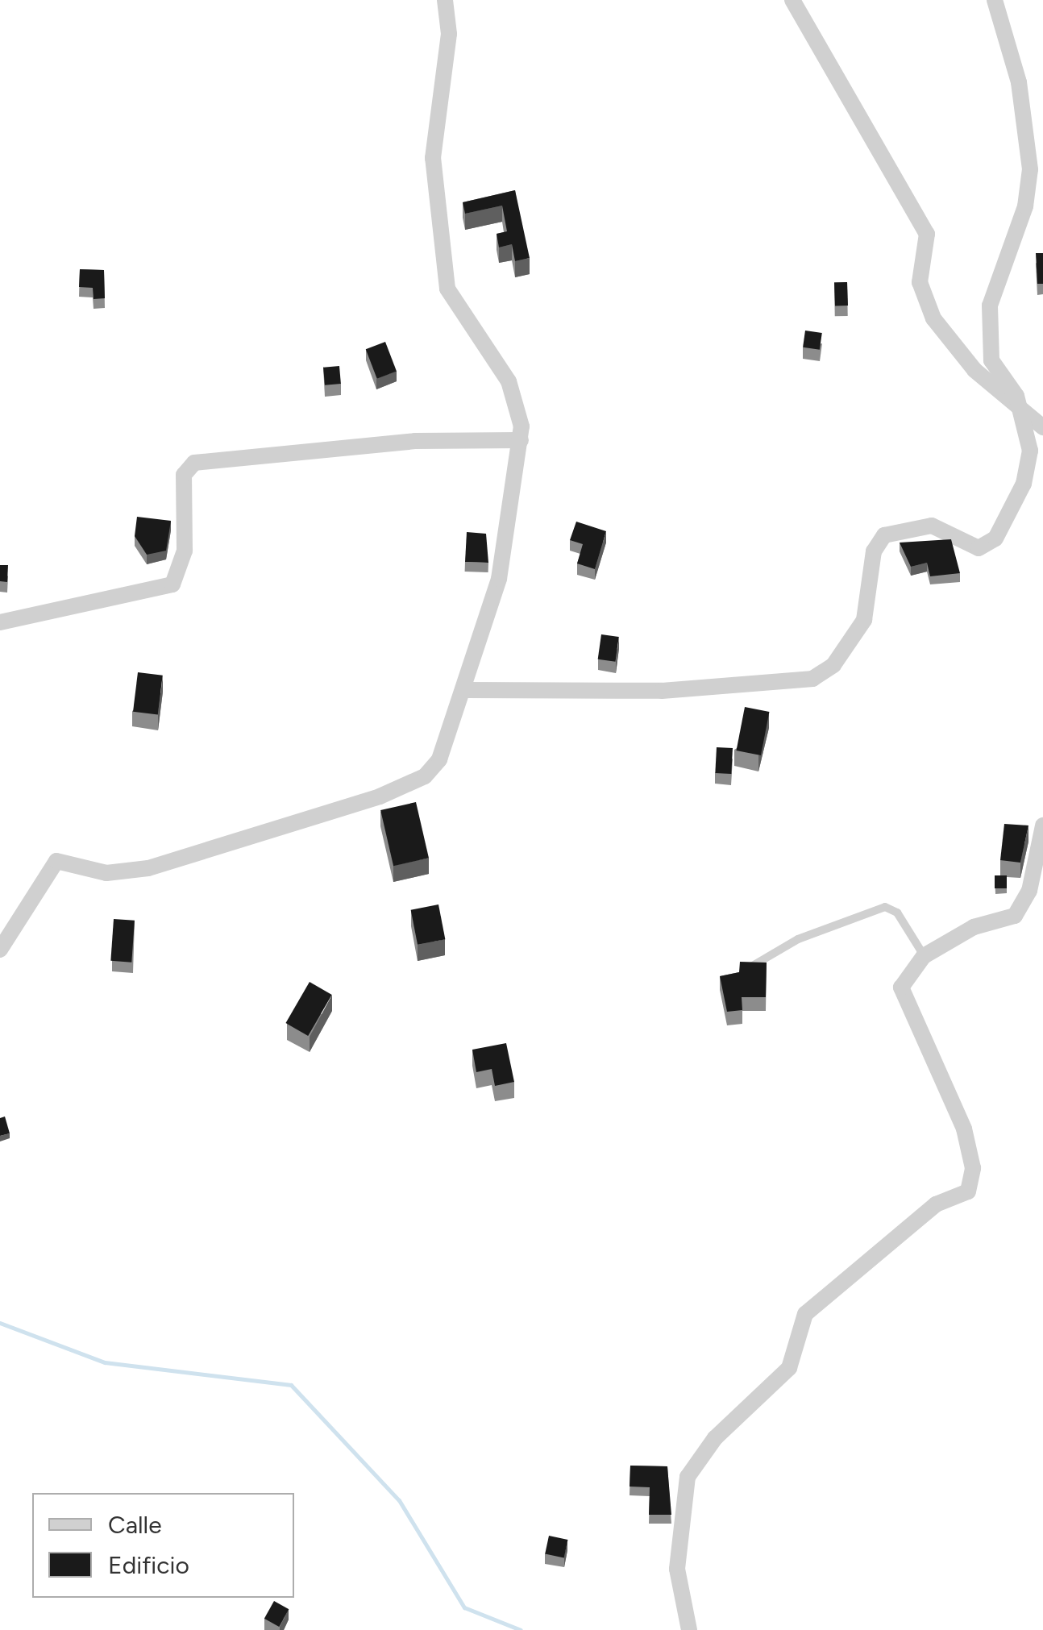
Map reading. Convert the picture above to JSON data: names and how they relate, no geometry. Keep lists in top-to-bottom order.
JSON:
{
  "legend": ["Calle", "Edificio"]
}
